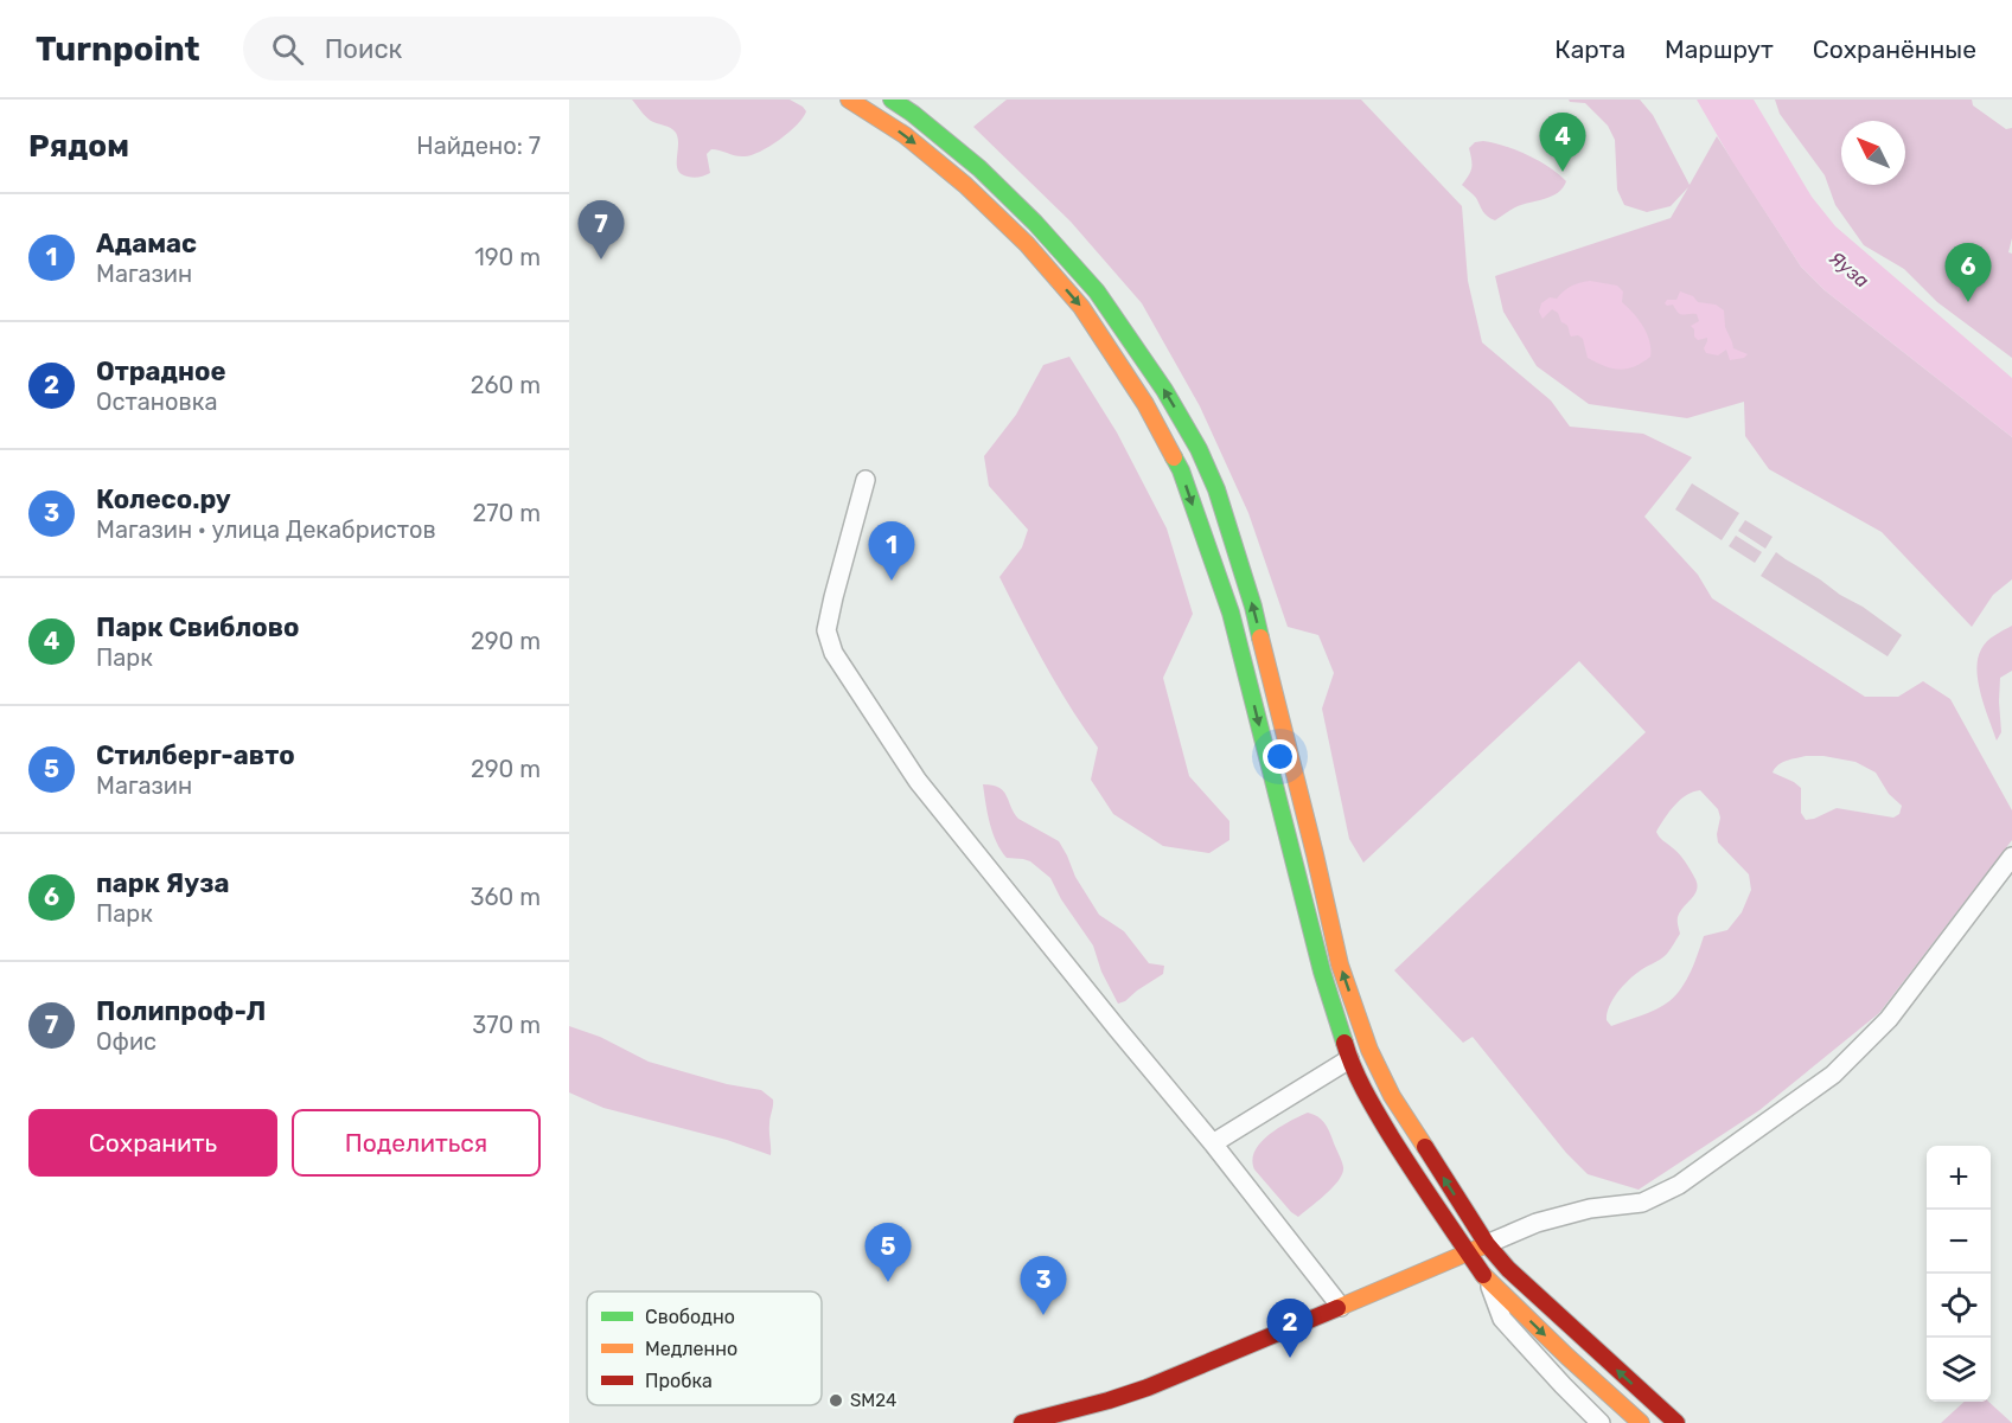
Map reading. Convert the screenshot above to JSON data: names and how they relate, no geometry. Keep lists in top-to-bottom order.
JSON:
{
  "water": ["Яуза"],
  "places": ["SM24"],
  "legend": ["Свободно", "Медленно", "Пробка"],
  "north": "top left",
  "page": {
    "header": "Turnpoint",
    "search": "Поиск",
    "nav": ["Карта", "Маршрут", "Сохранённые"],
    "heading": ["Рядом", "Найдено: 7"],
    "pins": [
      "4",
      "7",
      "6",
      "1",
      "5",
      "3",
      "2"
    ],
    "list": [
      {
        "mark": "1",
        "name": "Адамас",
        "note": "Магазин",
        "value": "190 m"
      },
      {
        "mark": "2",
        "name": "Отрадное",
        "note": "Остановка",
        "value": "260 m"
      },
      {
        "mark": "3",
        "name": "Колесо.ру",
        "note": "Магазин · улица Декабристов",
        "value": "270 m"
      },
      {
        "mark": "4",
        "name": "Парк Свиблово",
        "note": "Парк",
        "value": "290 m"
      },
      {
        "mark": "5",
        "name": "Стилберг-авто",
        "note": "Магазин",
        "value": "290 m"
      },
      {
        "mark": "6",
        "name": "парк Яуза",
        "note": "Парк",
        "value": "360 m"
      },
      {
        "mark": "7",
        "name": "Полипроф-Л",
        "note": "Офис",
        "value": "370 m"
      }
    ],
    "buttons": ["Сохранить", "Поделиться"],
    "map_buttons": ["+", "−"]
  }
}
